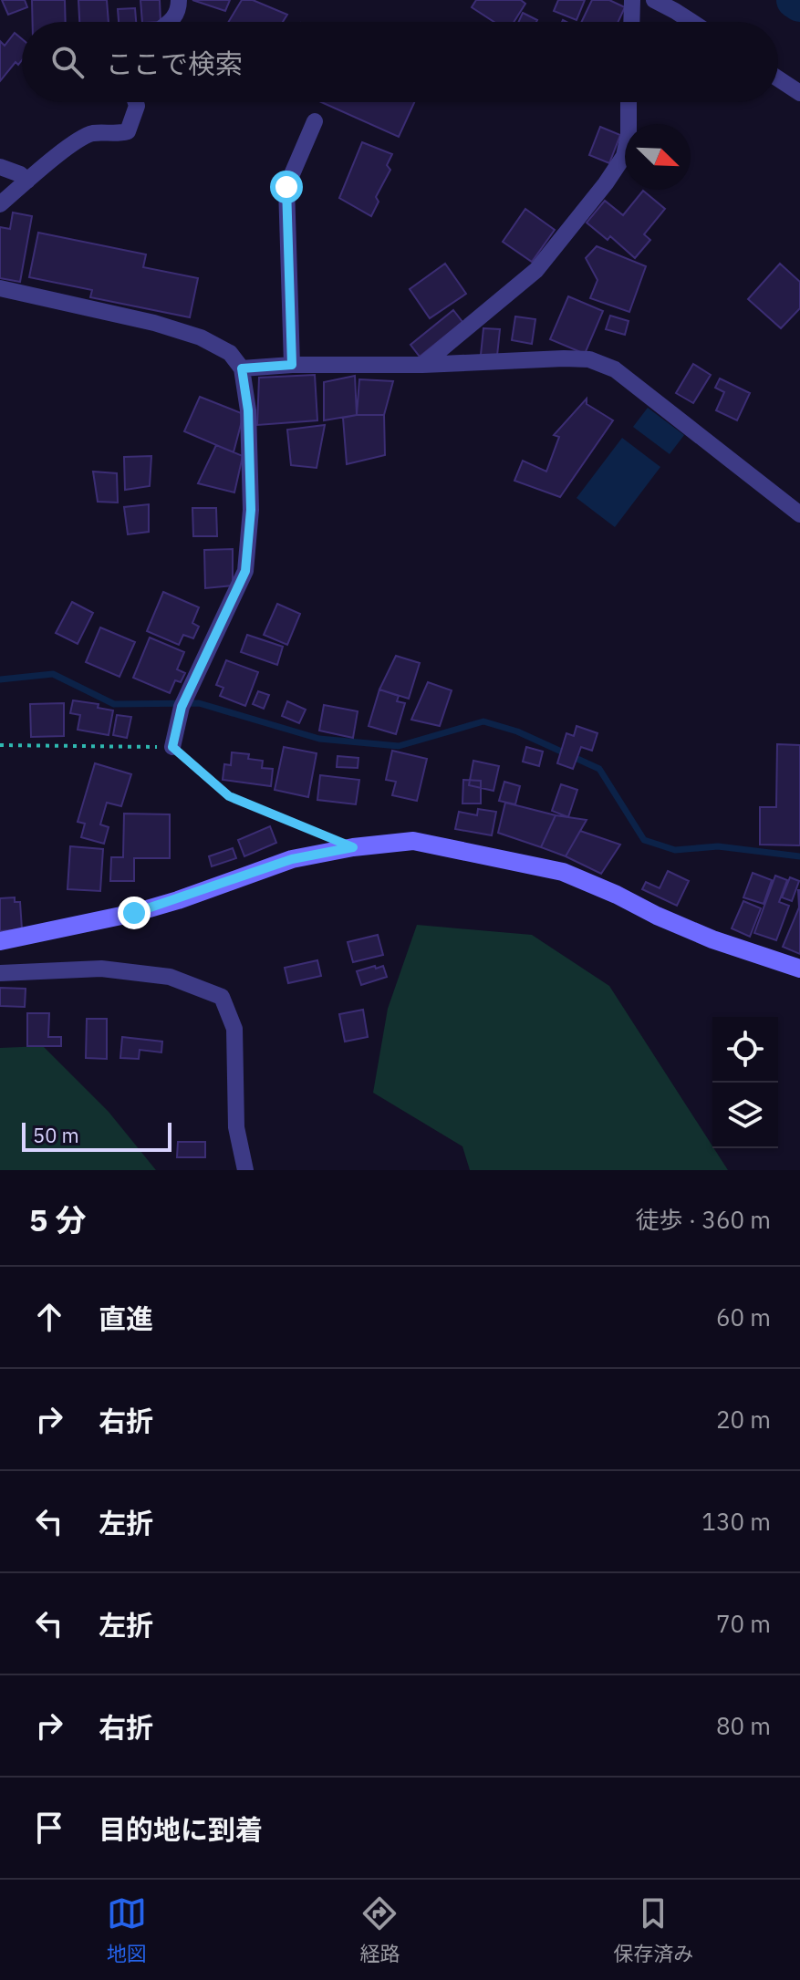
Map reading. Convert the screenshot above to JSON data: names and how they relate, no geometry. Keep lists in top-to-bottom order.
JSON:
{
  "scale_bar": "50 m",
  "north": "bottom right",
  "page": {
    "search": "ここで検索",
    "scale": "50 m",
    "heading": ["5 分", "徒歩 · 360 m"],
    "list": [
      ["直進", "60 m"],
      ["右折", "20 m"],
      ["左折", "130 m"],
      ["左折", "70 m"],
      ["右折", "80 m"],
      "目的地に到着"
    ],
    "nav": ["地図", "経路", "保存済み"]
  }
}
